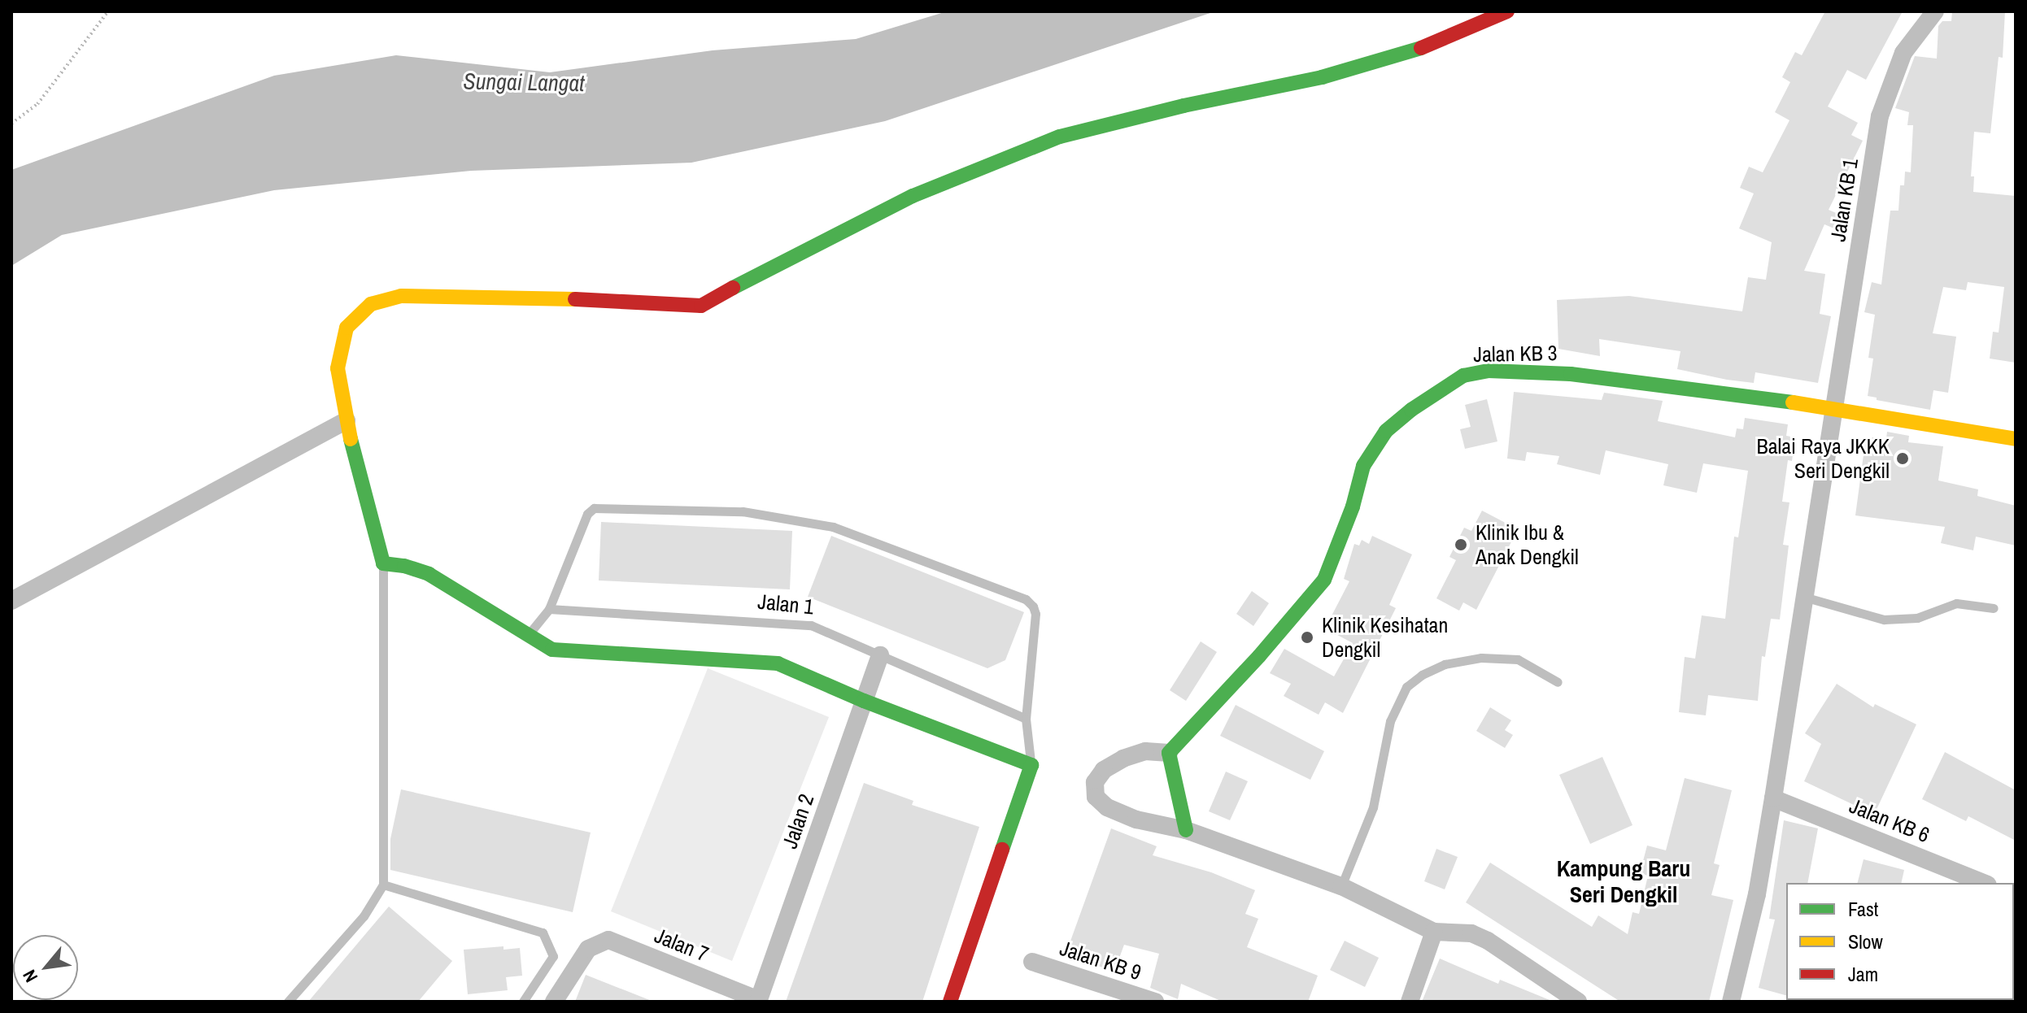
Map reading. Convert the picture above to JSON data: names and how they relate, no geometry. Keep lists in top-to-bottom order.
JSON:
{
  "streets": {
    "street": [
      "Jalan KB 1",
      "Jalan KB 3",
      "Jalan KB 6",
      "Jalan 2",
      "Jalan 7",
      "Jalan KB 9"
    ],
    "lane": ["Jalan 1"]
  },
  "crossings": [
    ["Jalan KB 1", "Jalan KB 3"],
    ["Jalan KB 1", "Jalan KB 6"],
    ["Jalan 1", "Jalan 2"],
    ["Jalan 2", "Jalan 7"]
  ],
  "districts": ["Kampung Baru Seri Dengkil"],
  "water": ["Sungai Langat"],
  "places": ["Balai Raya JKKK Seri Dengkil", "Klinik Ibu & Anak Dengkil", "Klinik Kesihatan Dengkil"],
  "legend": ["Fast", "Slow", "Jam"],
  "north": "bottom left"
}
